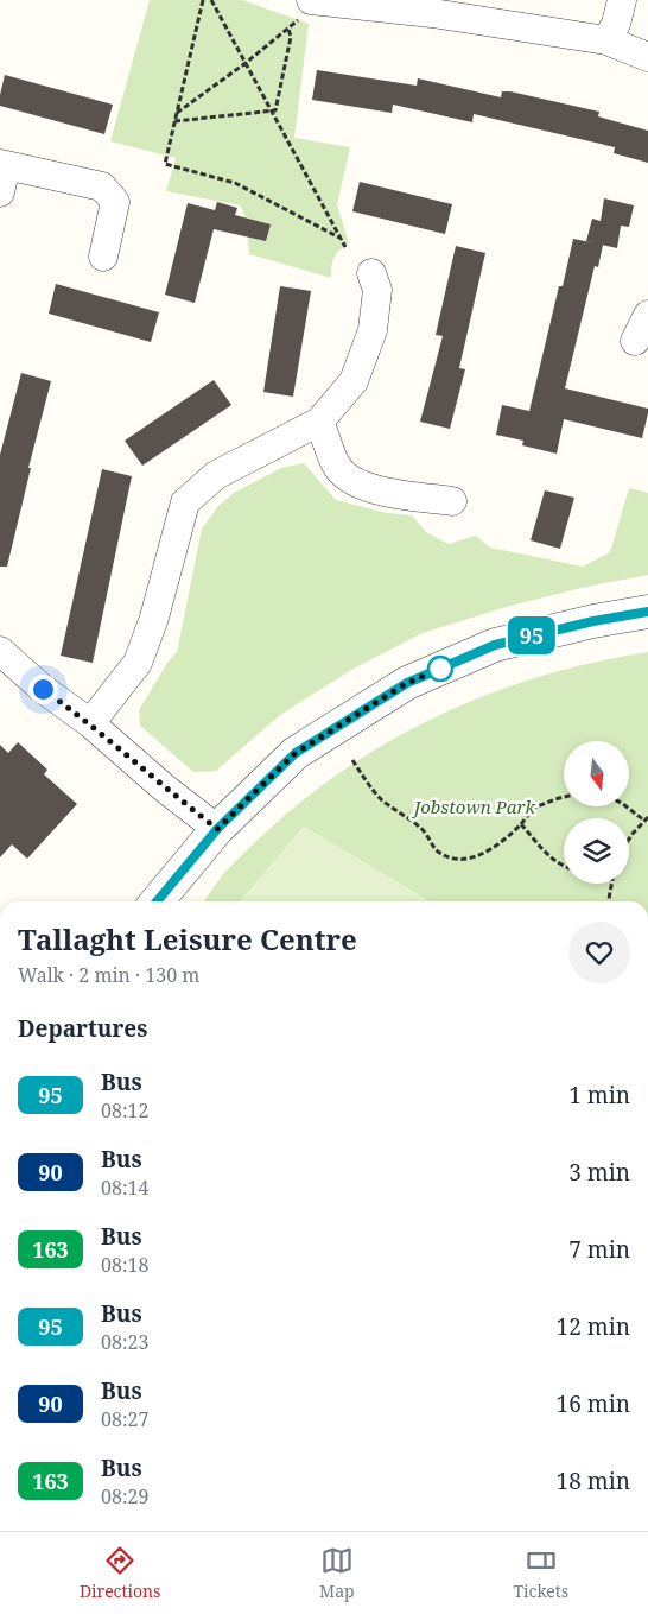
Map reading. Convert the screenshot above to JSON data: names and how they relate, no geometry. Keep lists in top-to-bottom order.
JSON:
{
  "parks": ["Jobstown Park"],
  "lines": ["bus line 95"],
  "north": "bottom",
  "page": {
    "on_map": "95",
    "heading": [
      ["Tallaght Leisure Centre", "Walk · 2 min · 130 m"],
      "Departures"
    ],
    "list": [
      {
        "mark": "95",
        "name": "Bus",
        "note": "08:12",
        "value": "1 min"
      },
      {
        "mark": "90",
        "name": "Bus",
        "note": "08:14",
        "value": "3 min"
      },
      {
        "mark": "163",
        "name": "Bus",
        "note": "08:18",
        "value": "7 min"
      },
      {
        "mark": "95",
        "name": "Bus",
        "note": "08:23",
        "value": "12 min"
      },
      {
        "mark": "90",
        "name": "Bus",
        "note": "08:27",
        "value": "16 min"
      },
      {
        "mark": "163",
        "name": "Bus",
        "note": "08:29",
        "value": "18 min"
      }
    ],
    "tabs": ["Directions", "Map", "Tickets"]
  }
}
